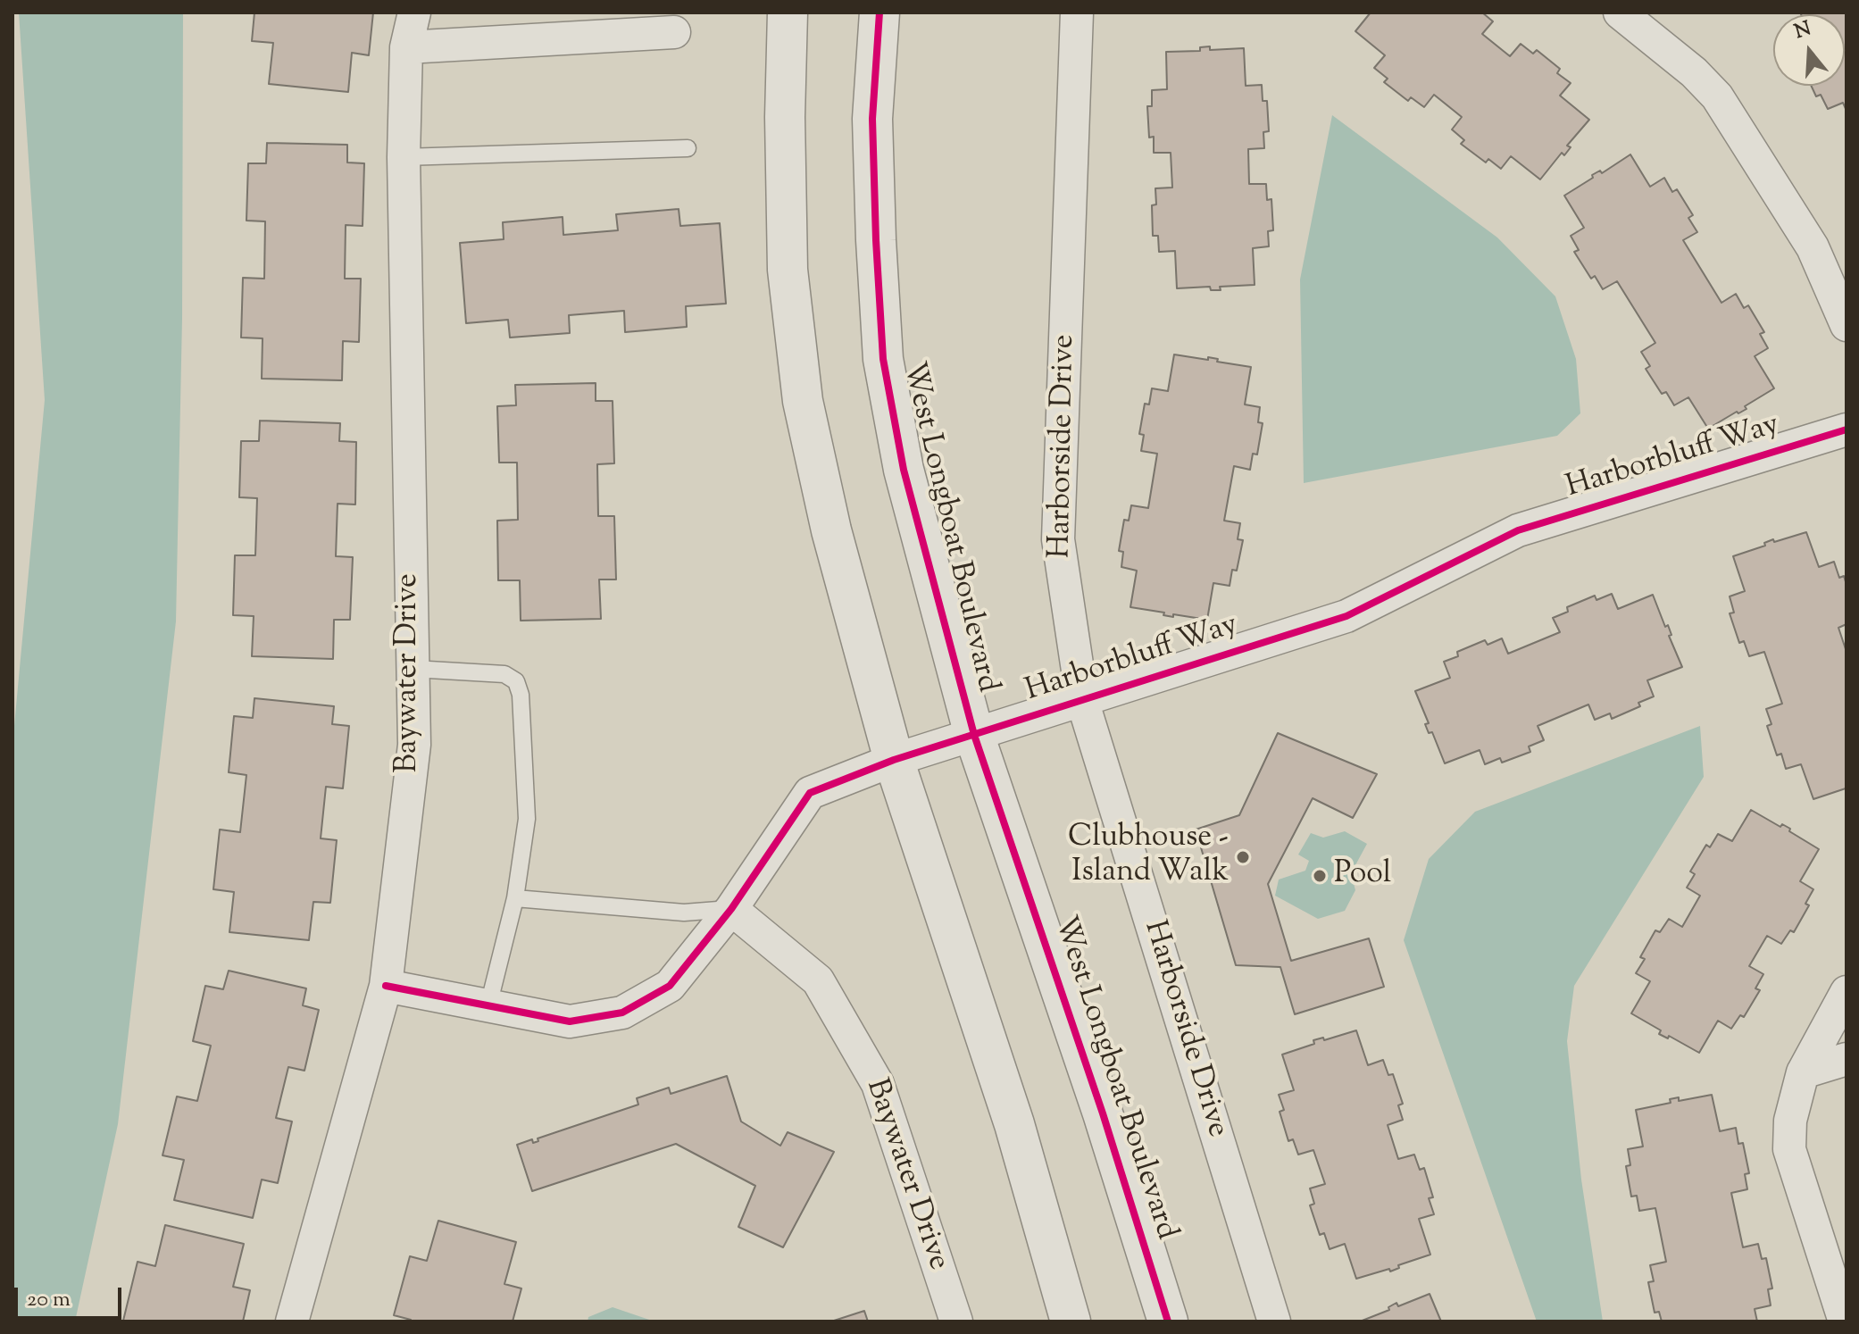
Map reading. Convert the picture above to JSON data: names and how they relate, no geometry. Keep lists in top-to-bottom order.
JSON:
{
  "streets": {
    "street": [
      "Harborside Drive",
      "Harborbluff Way",
      "West Longboat Boulevard",
      "Baywater Drive"
    ]
  },
  "crossings": [
    ["Harborside Drive", "Harborbluff Way"],
    ["Harborbluff Way", "West Longboat Boulevard"],
    ["Harborbluff Way", "Baywater Drive"]
  ],
  "places": ["Clubhouse - Island Walk", "Pool"],
  "scale_bar": "20 m",
  "north": "top"
}
